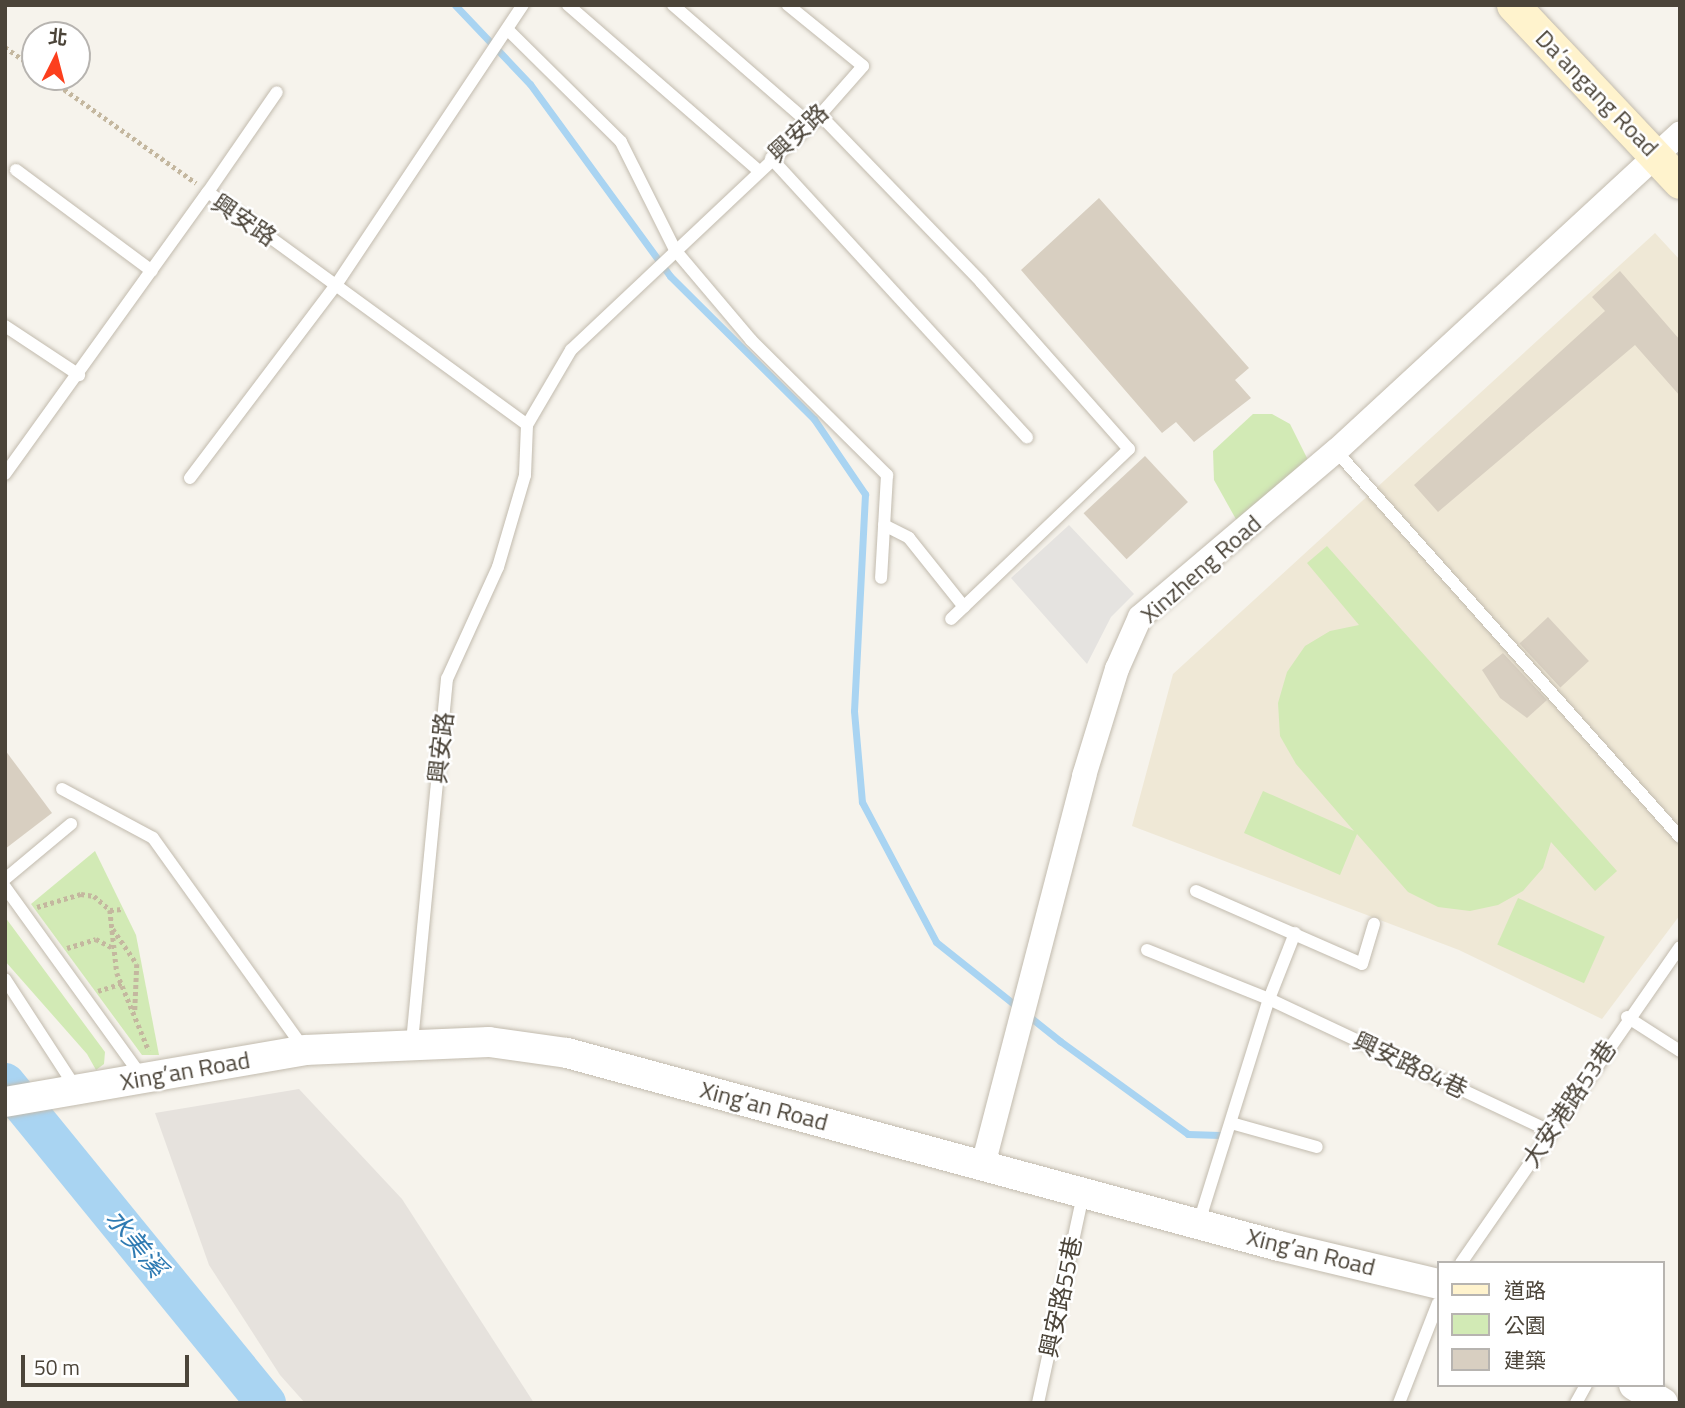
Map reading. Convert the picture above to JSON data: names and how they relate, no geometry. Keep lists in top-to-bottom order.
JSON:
{
  "streets": {
    "main road": ["Da’angang Road"],
    "street": ["Xinzheng Road", "Xing’an Road"],
    "lane": [
      "興安路",
      "興安路84巷",
      "大安港路53巷",
      "興安路55巷"
    ]
  },
  "crossings": [
    ["Da’angang Road", "Xinzheng Road"],
    ["興安路", "Xing’an Road"],
    ["Xinzheng Road", "Xing’an Road"],
    ["興安路84巷", "大安港路53巷"],
    ["Xing’an Road", "興安路55巷"]
  ],
  "water": ["水美溪"],
  "legend": ["道路", "公園", "建築"],
  "scale_bar": "50 m",
  "north": "top"
}
